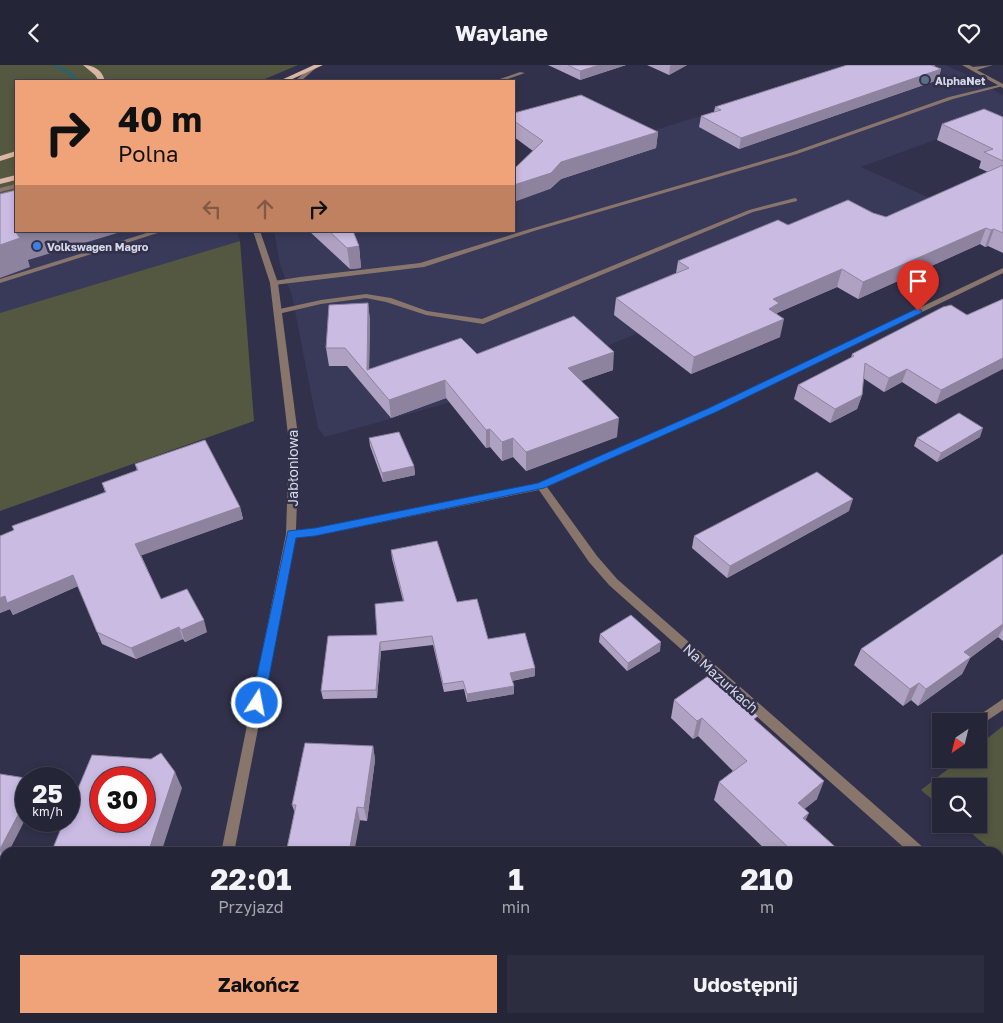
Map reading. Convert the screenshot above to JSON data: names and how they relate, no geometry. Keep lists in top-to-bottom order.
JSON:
{
  "streets": {
    "street": ["Jabłoniowa", "Na Mazurkach"]
  },
  "places": ["AlphaNet", "Volkswagen Magro"],
  "north": "bottom left",
  "page": {
    "header": "Waylane",
    "turn": ["40 m", "Polna"],
    "speed": "25 km/h",
    "limit": "30",
    "eta": [
      "22:01",
      "Przyjazd",
      "1",
      "min",
      "210",
      "m"
    ],
    "buttons": ["Zakończ", "Udostępnij"]
  }
}
